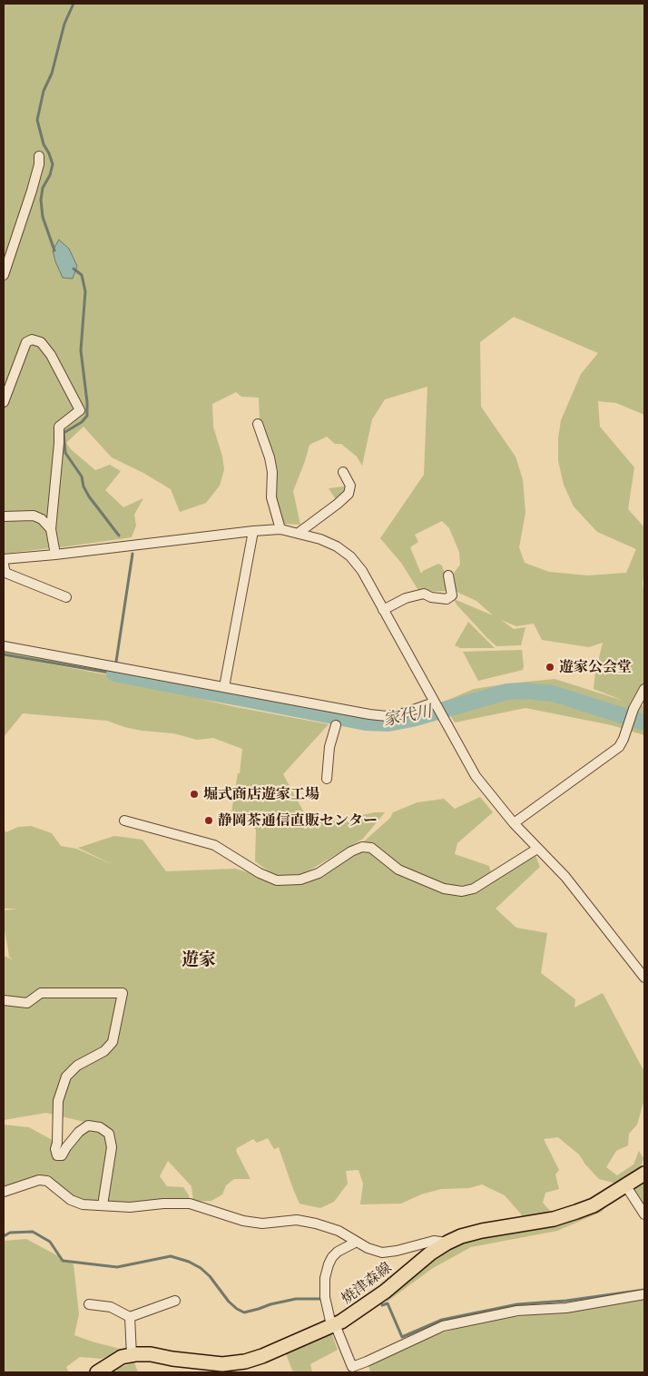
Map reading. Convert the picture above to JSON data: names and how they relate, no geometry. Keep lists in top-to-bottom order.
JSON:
{
  "streets": {
    "main road": ["焼津森線"]
  },
  "districts": ["遊家"],
  "water": ["家代川"],
  "places": ["遊家公会堂", "堀式商店遊家工場", "静岡茶通信直販センター"]
}
